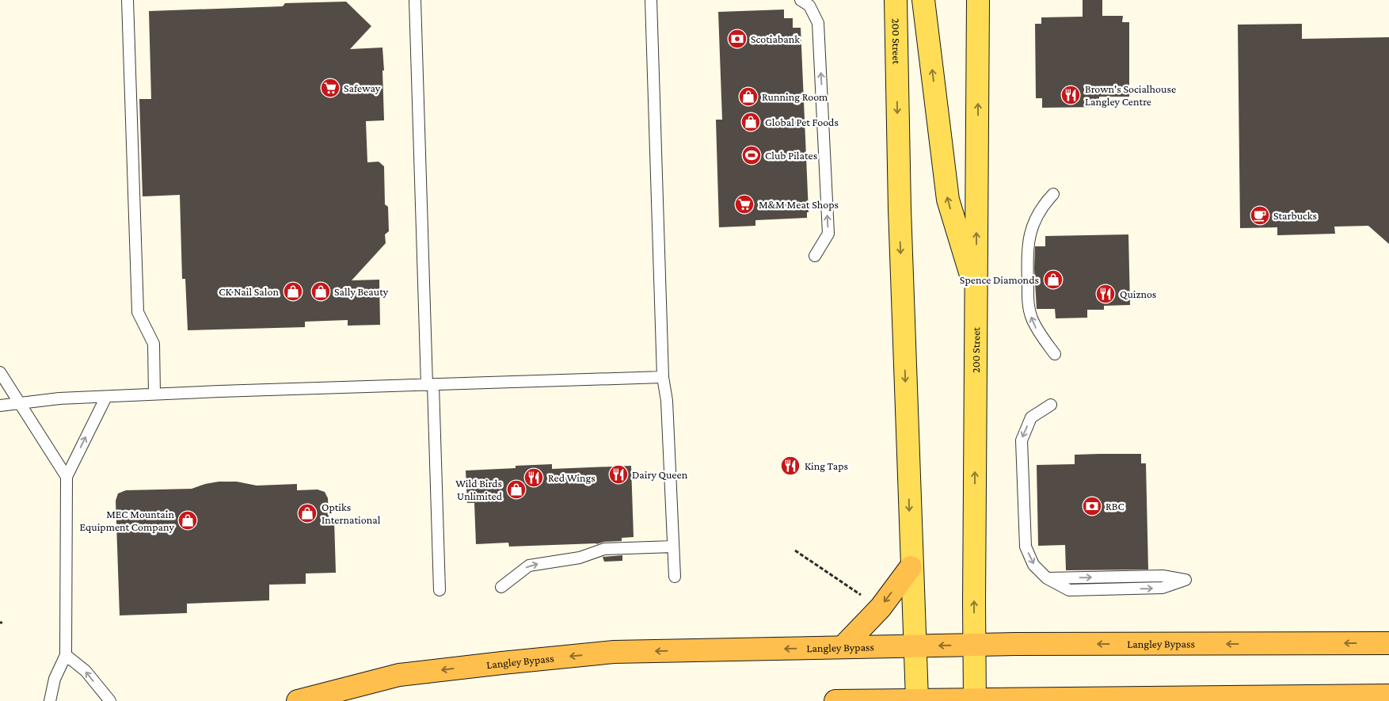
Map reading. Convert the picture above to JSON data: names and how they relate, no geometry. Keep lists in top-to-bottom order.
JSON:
{
  "streets": {
    "highway": ["Langley Bypass"],
    "main road": ["200 Street"]
  },
  "crossings": [
    ["200 Street", "Langley Bypass"]
  ],
  "places": {
    "bank": ["Scotiabank", "RBC"],
    "supermarket": ["Safeway", "M&M Meat Shops"],
    "restaurant": [
      "Brown's Socialhouse Langley Centre",
      "Quiznos",
      "King Taps",
      "Dairy Queen",
      "Red Wings"
    ],
    "shop": [
      "Running Room",
      "Global Pet Foods",
      "Spence Diamonds",
      "CK Nail Salon",
      "Sally Beauty",
      "Wild Birds Unlimited",
      "Optiks International",
      "MEC Mountain Equipment Company"
    ],
    "sports": ["Club Pilates"],
    "cafe": ["Starbucks"]
  }
}
